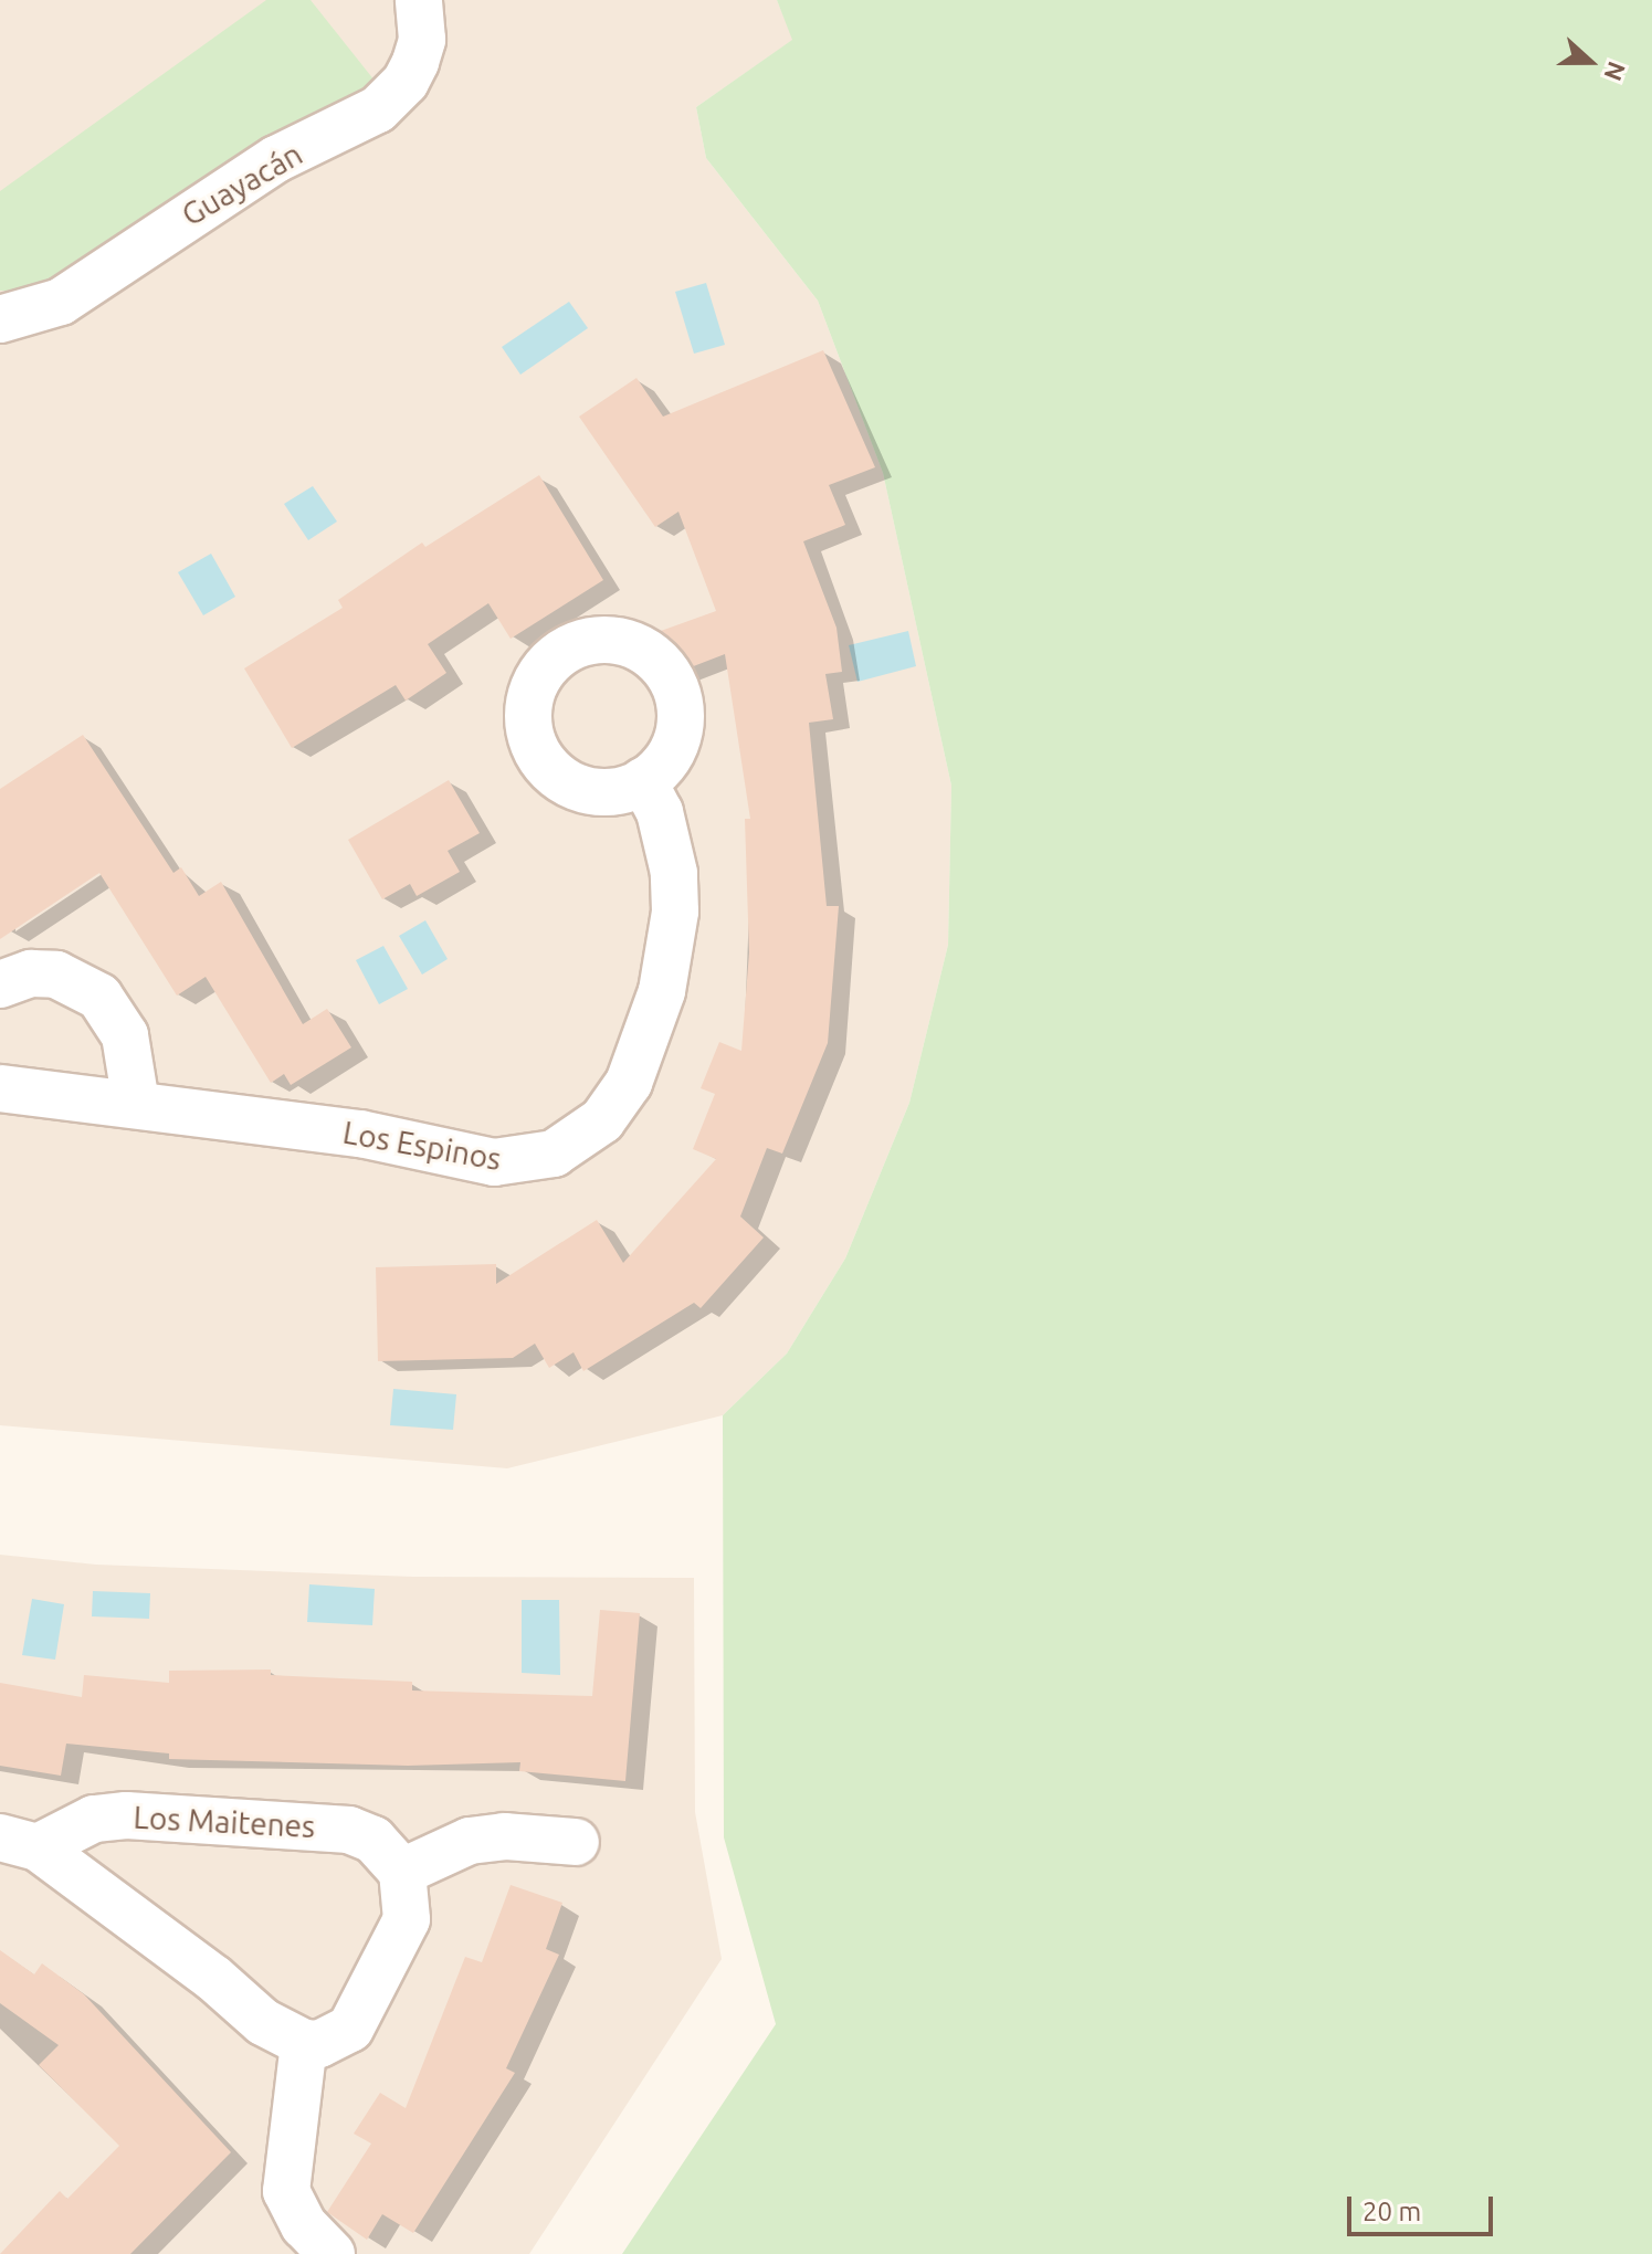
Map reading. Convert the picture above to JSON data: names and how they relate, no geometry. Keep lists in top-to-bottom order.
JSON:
{
  "streets": {
    "street": ["Guayacán", "Los Espinos", "Los Maitenes"]
  },
  "scale_bar": "20 m",
  "north": "right"
}
